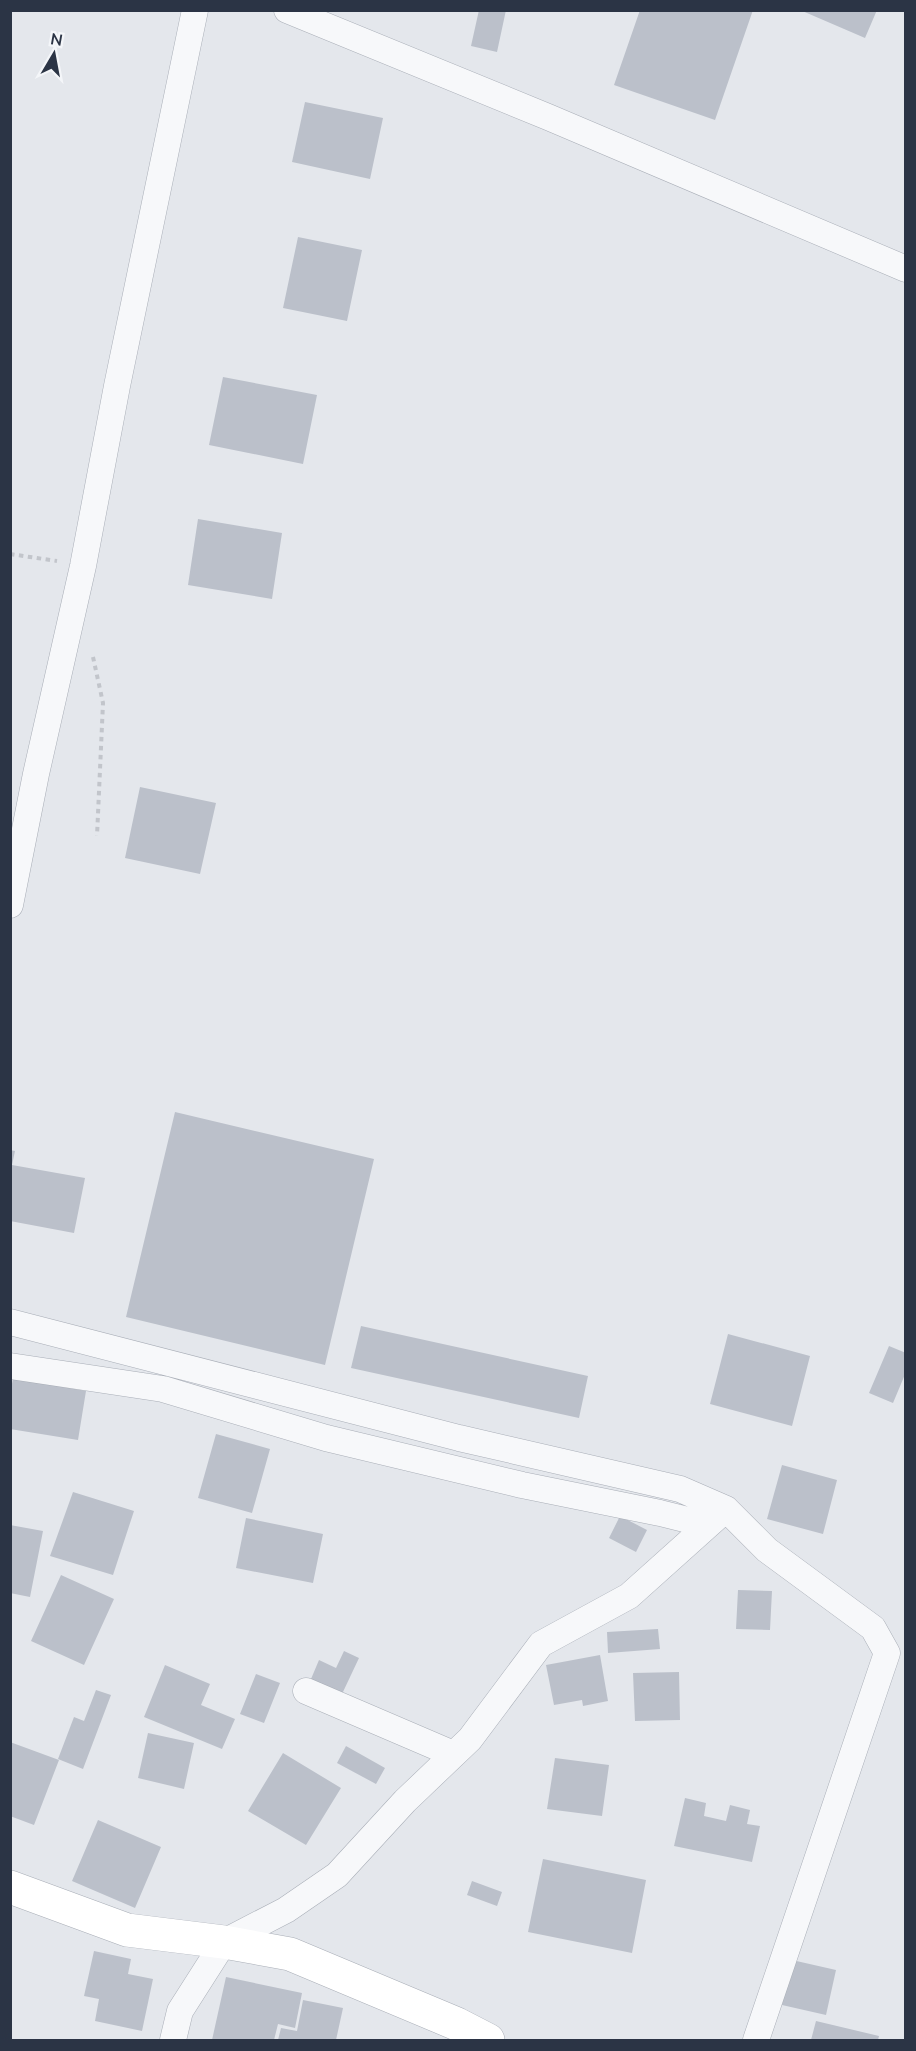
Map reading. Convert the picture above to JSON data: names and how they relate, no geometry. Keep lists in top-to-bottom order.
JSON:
{
  "north": "top"
}
